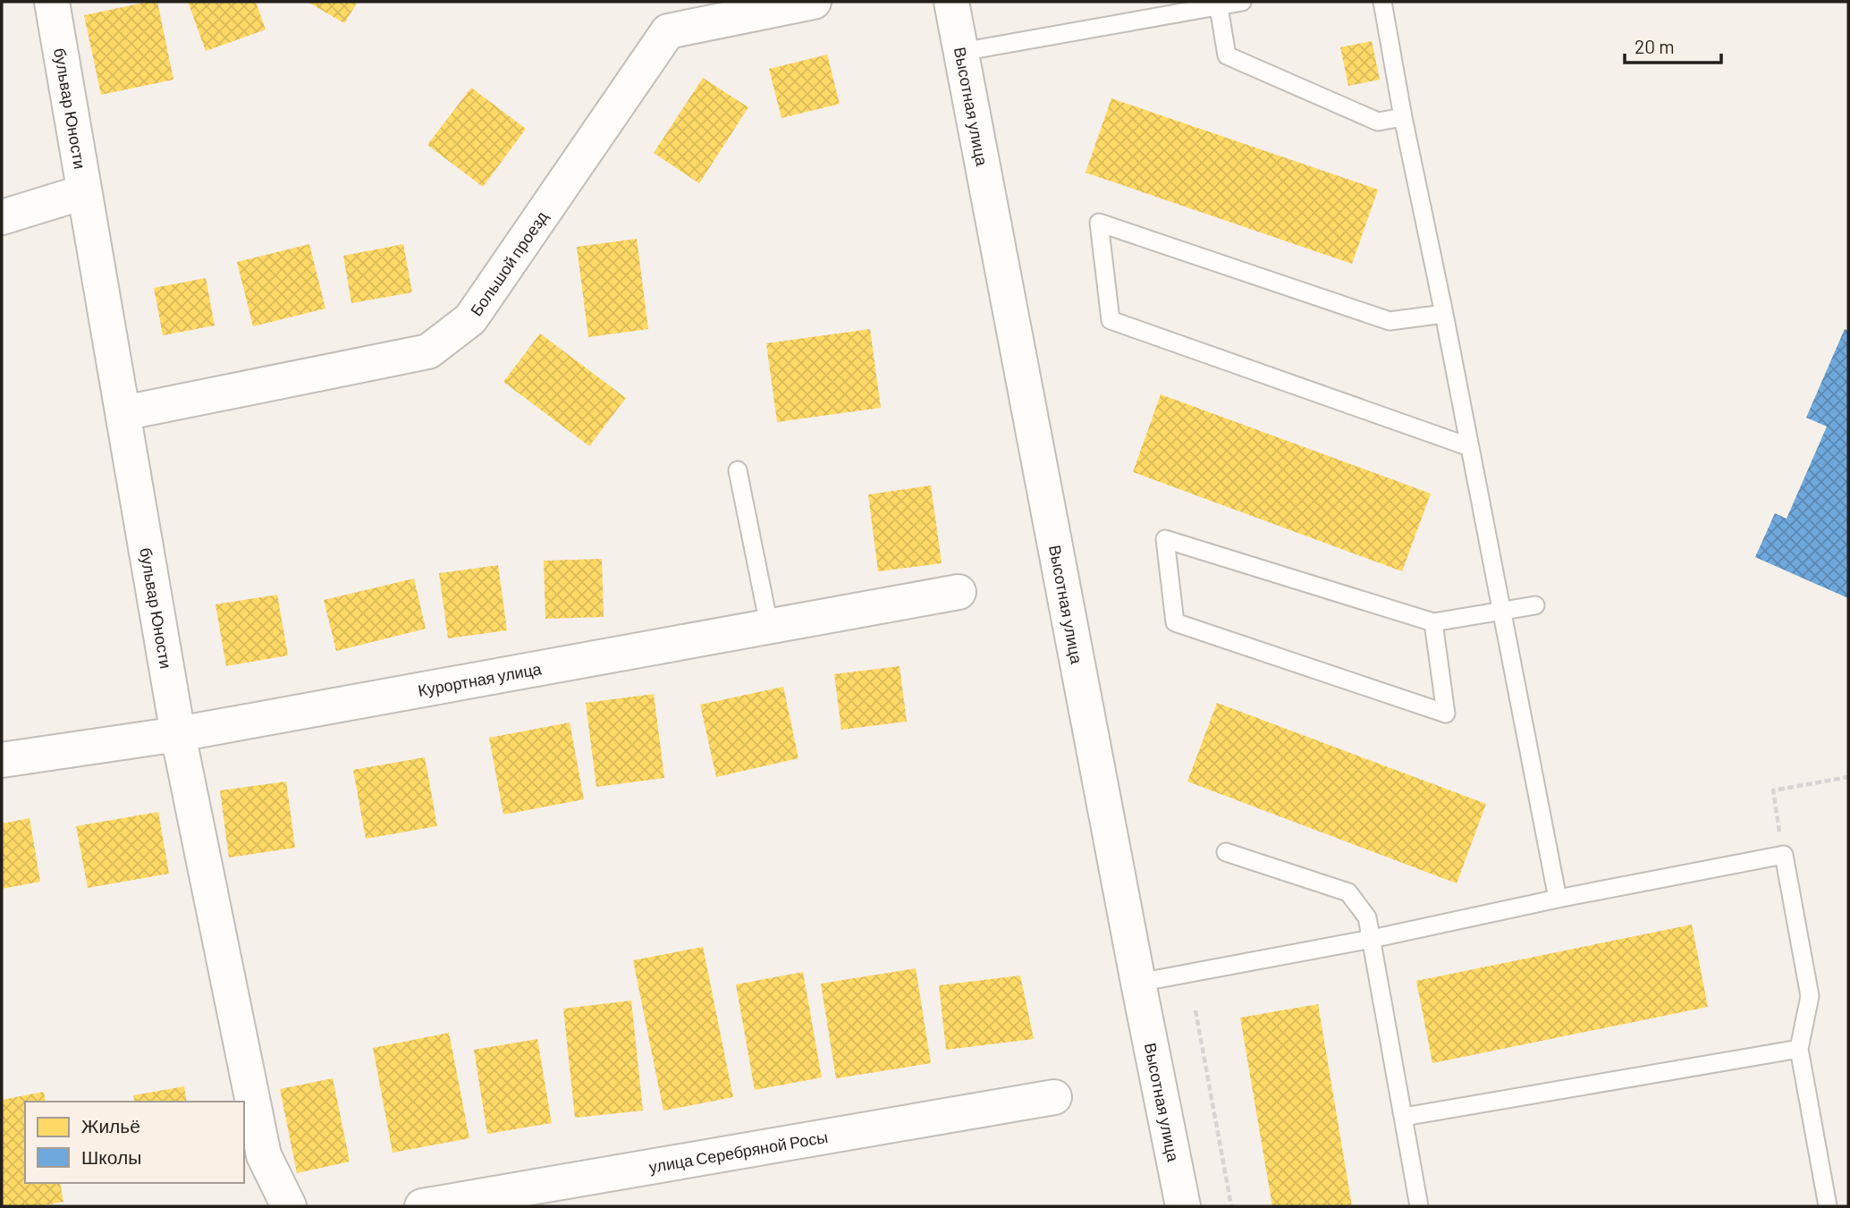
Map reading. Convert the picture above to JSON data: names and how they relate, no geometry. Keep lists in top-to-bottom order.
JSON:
{
  "streets": {
    "street": [
      "Высотная улица",
      "бульвар Юности",
      "Большой проезд",
      "Курортная улица",
      "улица Серебряной Росы"
    ]
  },
  "crossings": [
    ["бульвар Юности", "Большой проезд"],
    ["бульвар Юности", "Курортная улица"]
  ],
  "legend": ["Жильё", "Школы"],
  "scale_bar": "20 m"
}
